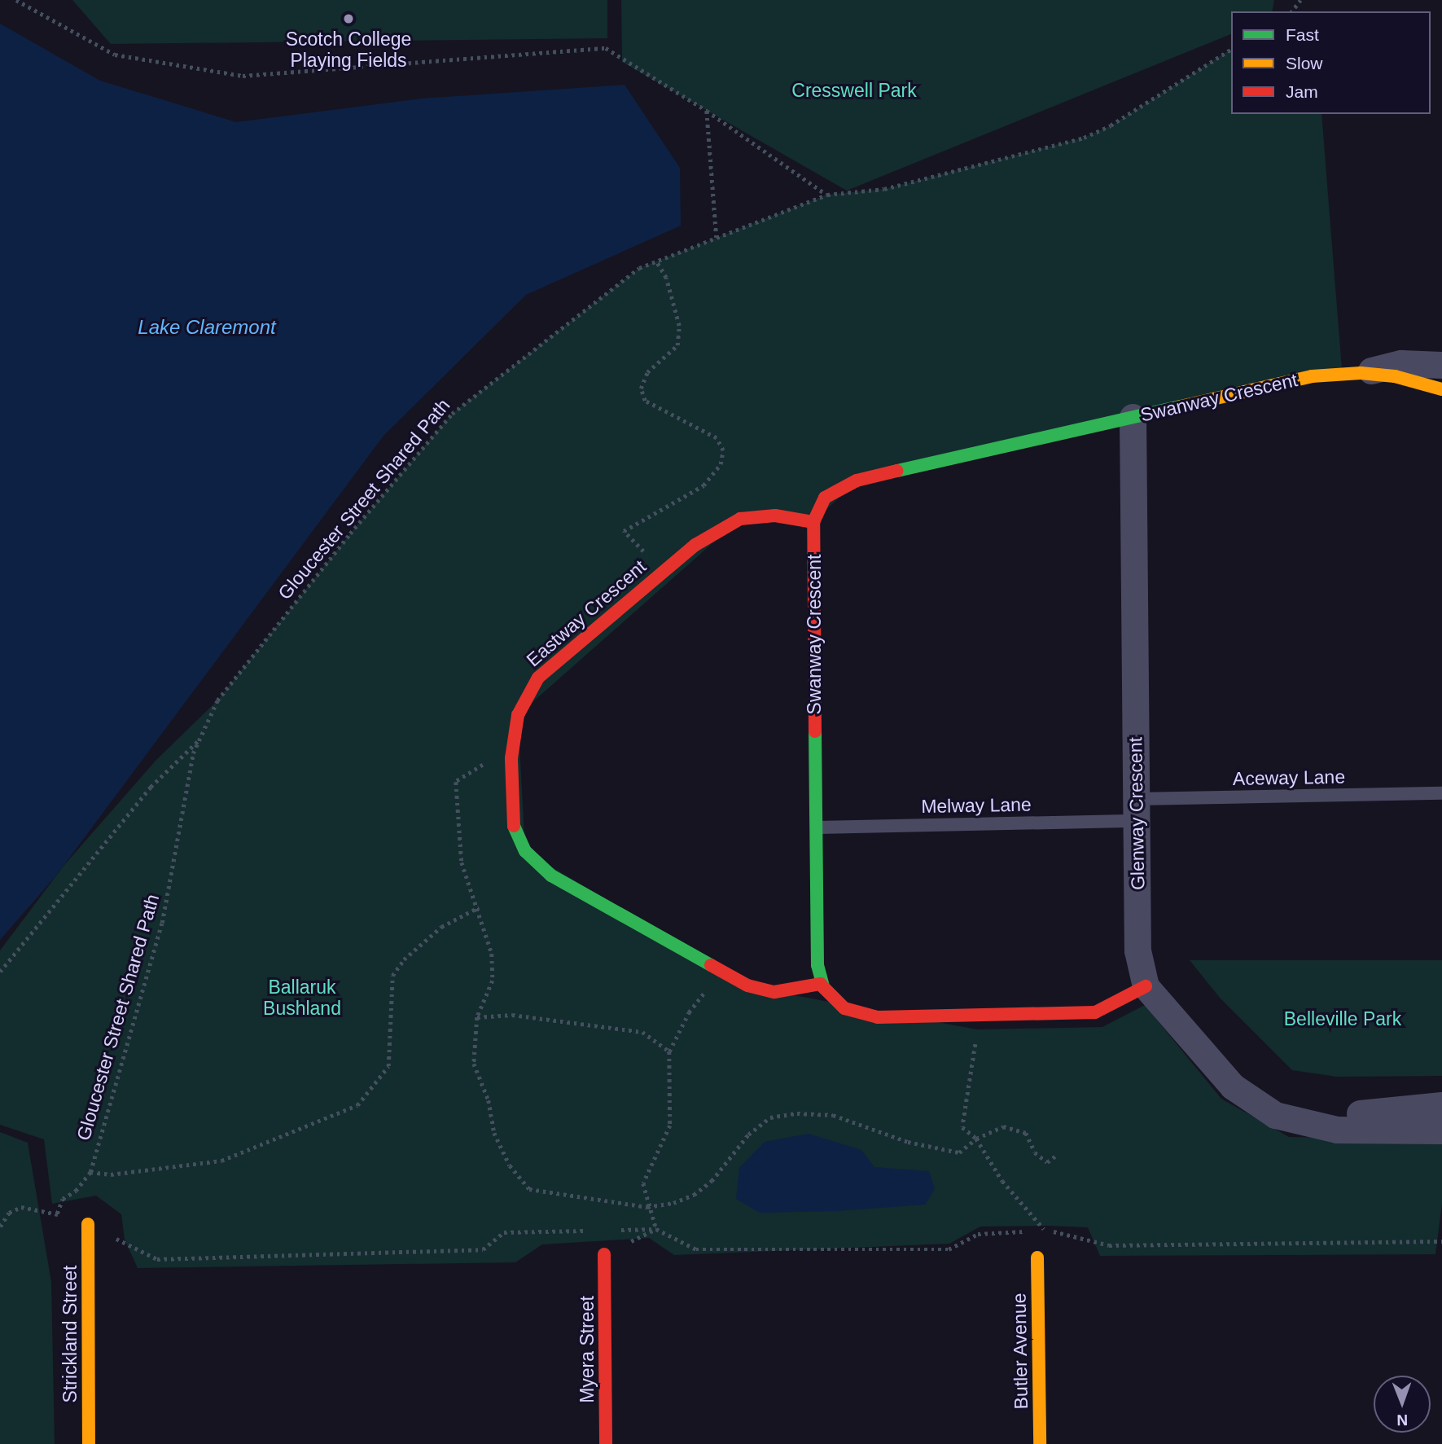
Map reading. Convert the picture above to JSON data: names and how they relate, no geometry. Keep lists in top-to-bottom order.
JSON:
{
  "streets": {
    "street": [
      "Swanway Crescent",
      "Eastway Crescent",
      "Glenway Crescent",
      "Strickland Street",
      "Myera Street",
      "Butler Avenue"
    ],
    "lane": ["Aceway Lane", "Melway Lane"],
    "path": ["Gloucester Street Shared Path"]
  },
  "crossings": [
    ["Swanway Crescent", "Eastway Crescent"],
    ["Swanway Crescent", "Melway Lane"],
    ["Swanway Crescent", "Glenway Crescent"],
    ["Aceway Lane", "Melway Lane"],
    ["Aceway Lane", "Glenway Crescent"],
    ["Melway Lane", "Glenway Crescent"]
  ],
  "water": ["Lake Claremont"],
  "parks": ["Cresswell Park", "Ballaruk Bushland", "Belleville Park"],
  "places": ["Scotch College Playing Fields"],
  "legend": ["Fast", "Slow", "Jam"],
  "north": "bottom"
}
